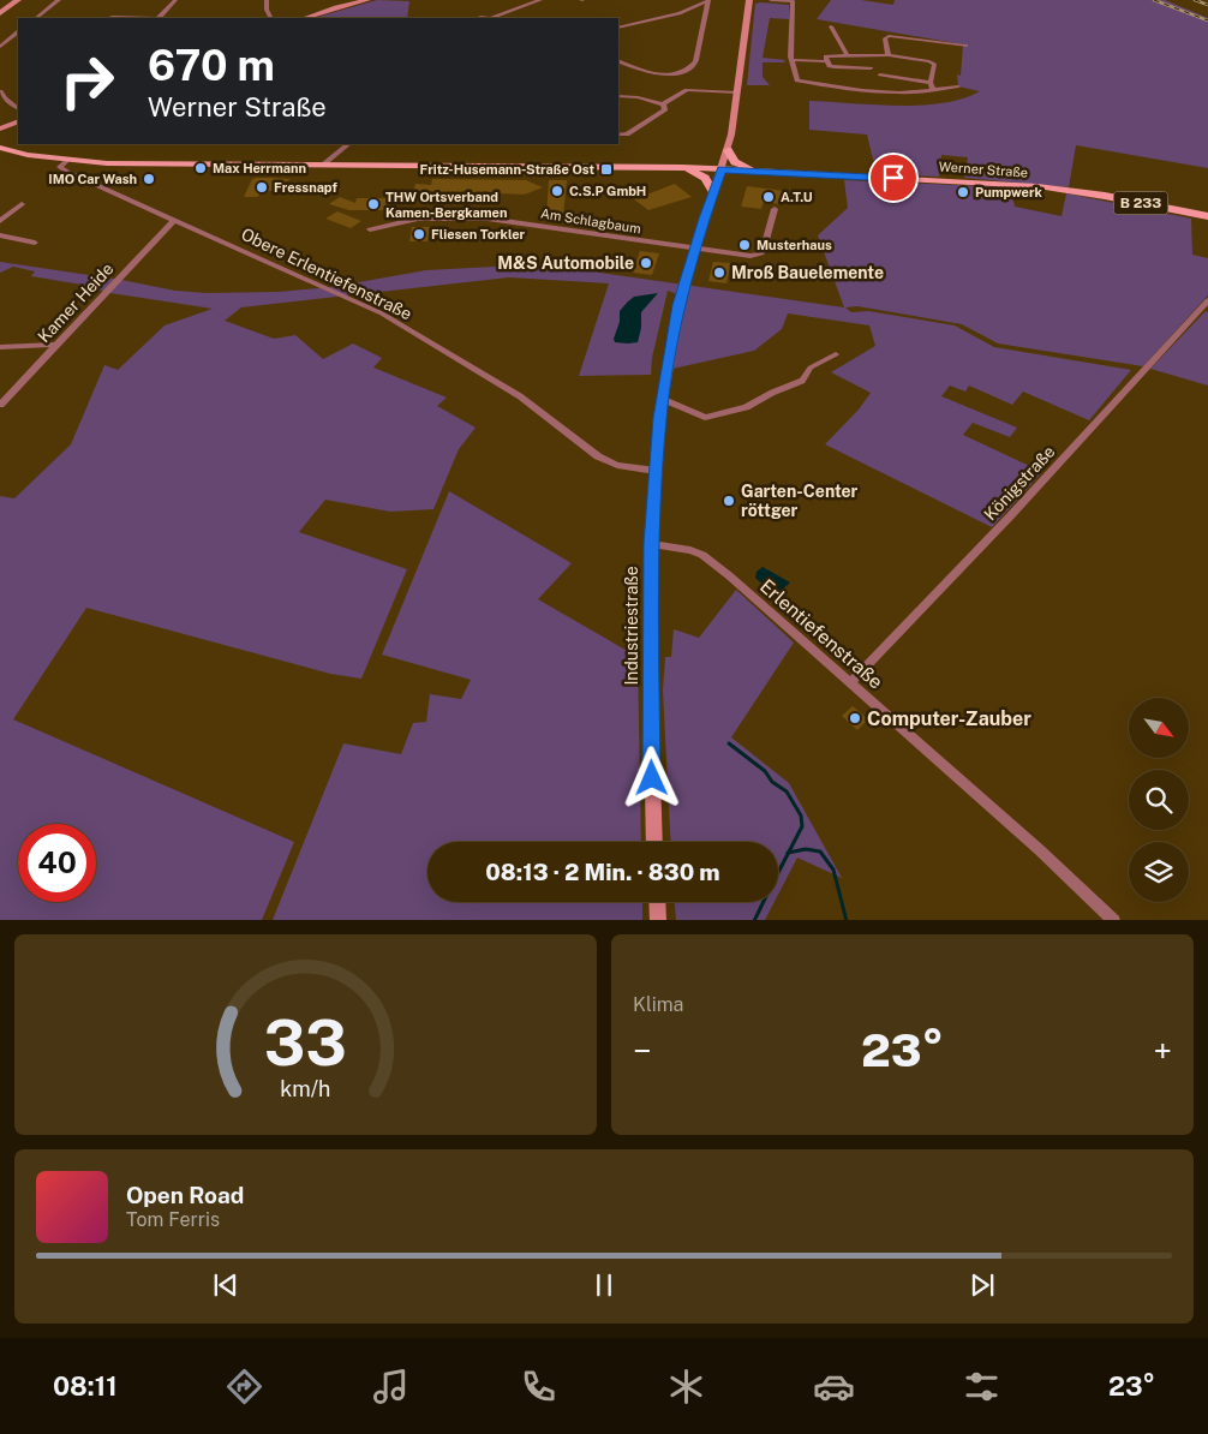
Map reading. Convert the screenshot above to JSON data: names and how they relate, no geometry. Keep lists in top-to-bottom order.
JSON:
{
  "streets": {
    "main road": ["Werner Straße", "B 233"],
    "street": [
      "Am Schlagbaum",
      "Obere Erlentiefenstraße",
      "Kamer Heide",
      "Königstraße",
      "Industriestraße",
      "Erlentiefenstraße"
    ]
  },
  "crossings": [
    ["Werner Straße", "Industriestraße"],
    ["Am Schlagbaum", "Industriestraße"],
    ["Obere Erlentiefenstraße", "Kamer Heide"],
    ["Obere Erlentiefenstraße", "Industriestraße"],
    ["Königstraße", "Erlentiefenstraße"],
    ["Industriestraße", "Erlentiefenstraße"]
  ],
  "places": {
    "other": [
      "Max Herrmann",
      "IMO Car Wash",
      "Fressnapf",
      "C.S.P GmbH",
      "Pumpwerk",
      "A.T.U",
      "THW Ortsverband Kamen-Bergkamen",
      "Fliesen Torkler",
      "Musterhaus",
      "M&S Automobile",
      "Mroß Bauelemente",
      "Garten-Center röttger",
      "Computer-Zauber"
    ],
    "transit": ["Fritz-Husemann-Straße Ost"]
  },
  "north": "bottom right",
  "page": {
    "turn": ["670 m", "Werner Straße"],
    "limit": "40",
    "trip": "08:13 · 2 Min. · 830 m",
    "tile": "Klima",
    "heat": ["−", "23°", "+"],
    "song": ["Open Road", "Tom Ferris"],
    "tabs": ["08:11", "23°"],
    "gauge": ["33", "km/h"]
  }
}
